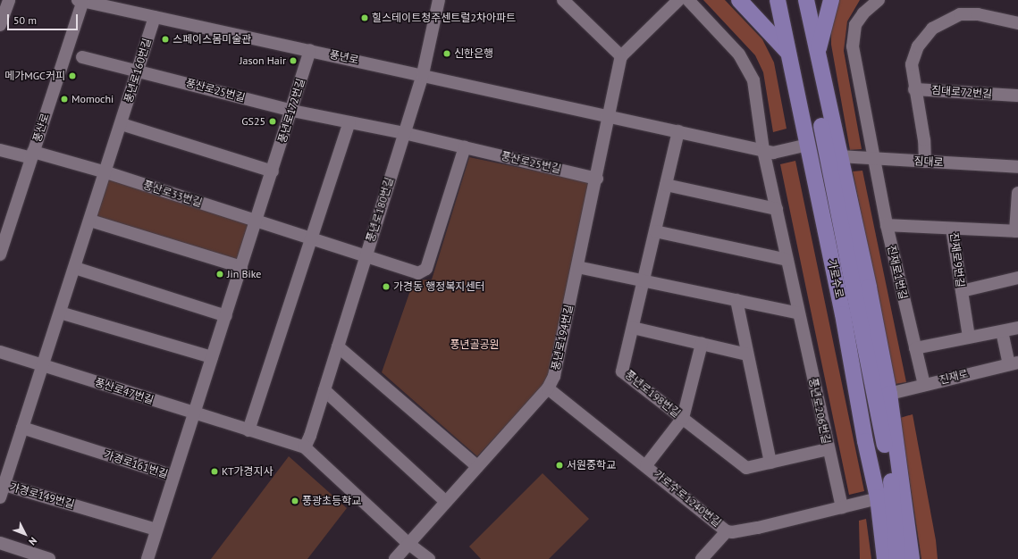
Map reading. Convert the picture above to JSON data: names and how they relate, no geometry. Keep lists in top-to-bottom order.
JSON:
{
  "streets": {
    "main road": ["가로수로"],
    "street": [
      "풍년로",
      "풍년로160번길",
      "풍산로25번길",
      "짐대로72번길",
      "풍년로172번길",
      "풍산로",
      "짐대로",
      "풍산로33번길",
      "풍년로180번길",
      "진재로9번길",
      "진재로1번길",
      "풍년로194번길",
      "진재로",
      "풍산로47번길",
      "풍년로198번길",
      "풍년로206번길",
      "가경로161번길",
      "가경로149번길",
      "가로수로1240번길"
    ]
  },
  "crossings": [
    ["풍년로", "풍년로160번길"],
    ["풍년로", "풍년로172번길"],
    ["풍년로", "풍산로"],
    ["풍년로", "풍년로180번길"],
    ["풍년로", "가로수로"],
    ["풍년로", "풍년로194번길"],
    ["풍년로", "풍년로198번길"],
    ["풍년로", "풍년로206번길"],
    ["풍년로160번길", "풍산로25번길"],
    ["풍년로160번길", "풍산로33번길"],
    ["풍년로160번길", "풍산로47번길"],
    ["풍년로160번길", "가경로149번길"],
    ["풍산로25번길", "풍년로172번길"],
    ["풍산로25번길", "풍년로180번길"],
    ["풍산로25번길", "풍년로194번길"],
    ["짐대로72번길", "짐대로"],
    ["풍년로172번길", "풍산로33번길"],
    ["풍년로172번길", "풍산로47번길"],
    ["풍년로172번길", "가경로161번길"],
    ["풍산로", "풍산로33번길"],
    ["짐대로", "진재로1번길"],
    ["풍산로33번길", "풍년로180번길"],
    ["풍년로180번길", "풍산로47번길"],
    ["진재로1번길", "진재로"],
    ["가로수로", "가로수로1240번길"],
    ["풍년로194번길", "풍산로47번길"],
    ["풍년로194번길", "가로수로1240번길"],
    ["풍산로47번길", "가경로161번길"],
    ["풍산로47번길", "가경로149번길"],
    ["풍년로198번길", "풍년로206번길"],
    ["풍년로198번길", "가로수로1240번길"],
    ["풍년로206번길", "가로수로1240번길"],
    ["가경로161번길", "가경로149번길"]
  ],
  "parks": ["풍년골공원"],
  "places": [
    "힐스테이트청주센트럴2차아파트",
    "스페이스몸미술관",
    "신한은행",
    "Jason Hair",
    "메가MGC커피",
    "Momochi",
    "GS25",
    "Jin Bike",
    "가경동 행정복지센터",
    "서원중학교",
    "KT가경지사",
    "풍광초등학교"
  ],
  "scale_bar": "50 m",
  "north": "bottom right"
}
